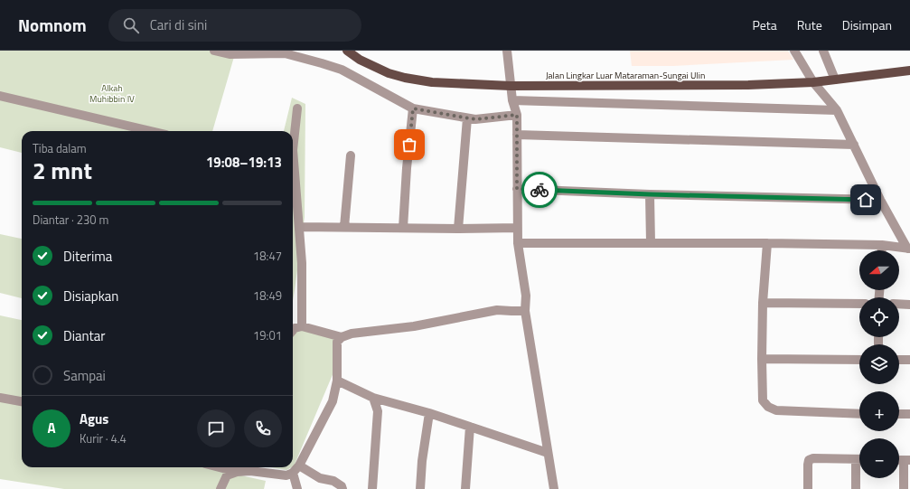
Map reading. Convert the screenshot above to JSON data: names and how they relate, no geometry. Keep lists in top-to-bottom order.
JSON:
{
  "streets": {
    "main road": ["Jalan Lingkar Luar Mataraman-Sungai Ulin"]
  },
  "parks": ["Alkah Muhibbin IV"],
  "north": "left",
  "page": {
    "header": "Nomnom",
    "search": "Cari di sini",
    "nav": ["Peta", "Rute", "Disimpan"],
    "heading": ["2 mnt", "Tiba dalam", "19:08–19:13"],
    "panel": ["Agus", "Kurir · 4.4"],
    "bar": "Diantar · 230 m",
    "list": [
      ["Diterima", "18:47"],
      ["Disiapkan", "18:49"],
      ["Diantar", "19:01"],
      "Sampai"
    ],
    "map_buttons": ["+", "−"],
    "round": "A"
  }
}
